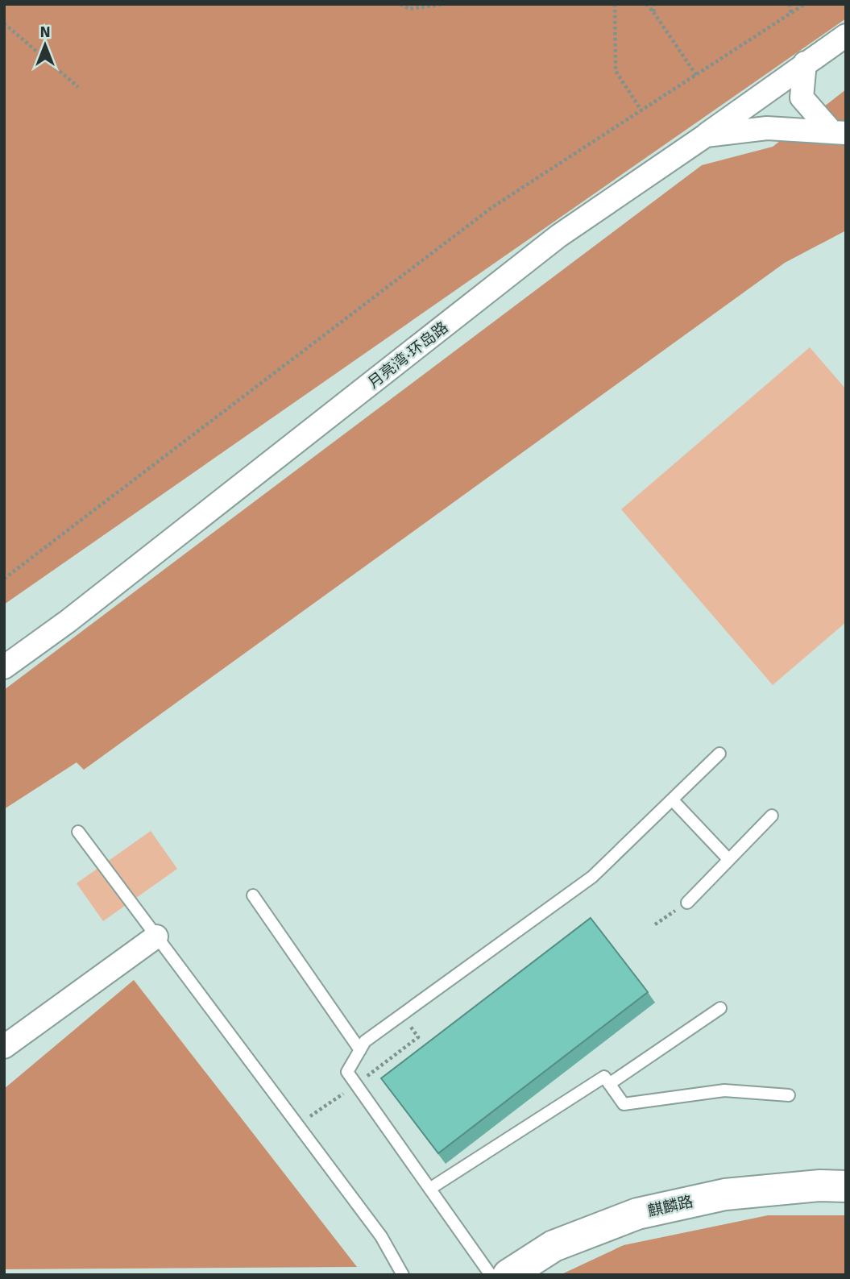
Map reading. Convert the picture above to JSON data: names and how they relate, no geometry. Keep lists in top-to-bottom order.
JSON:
{
  "streets": {
    "street": ["月亮湾·环岛路", "麒麟路"]
  },
  "north": "top"
}
